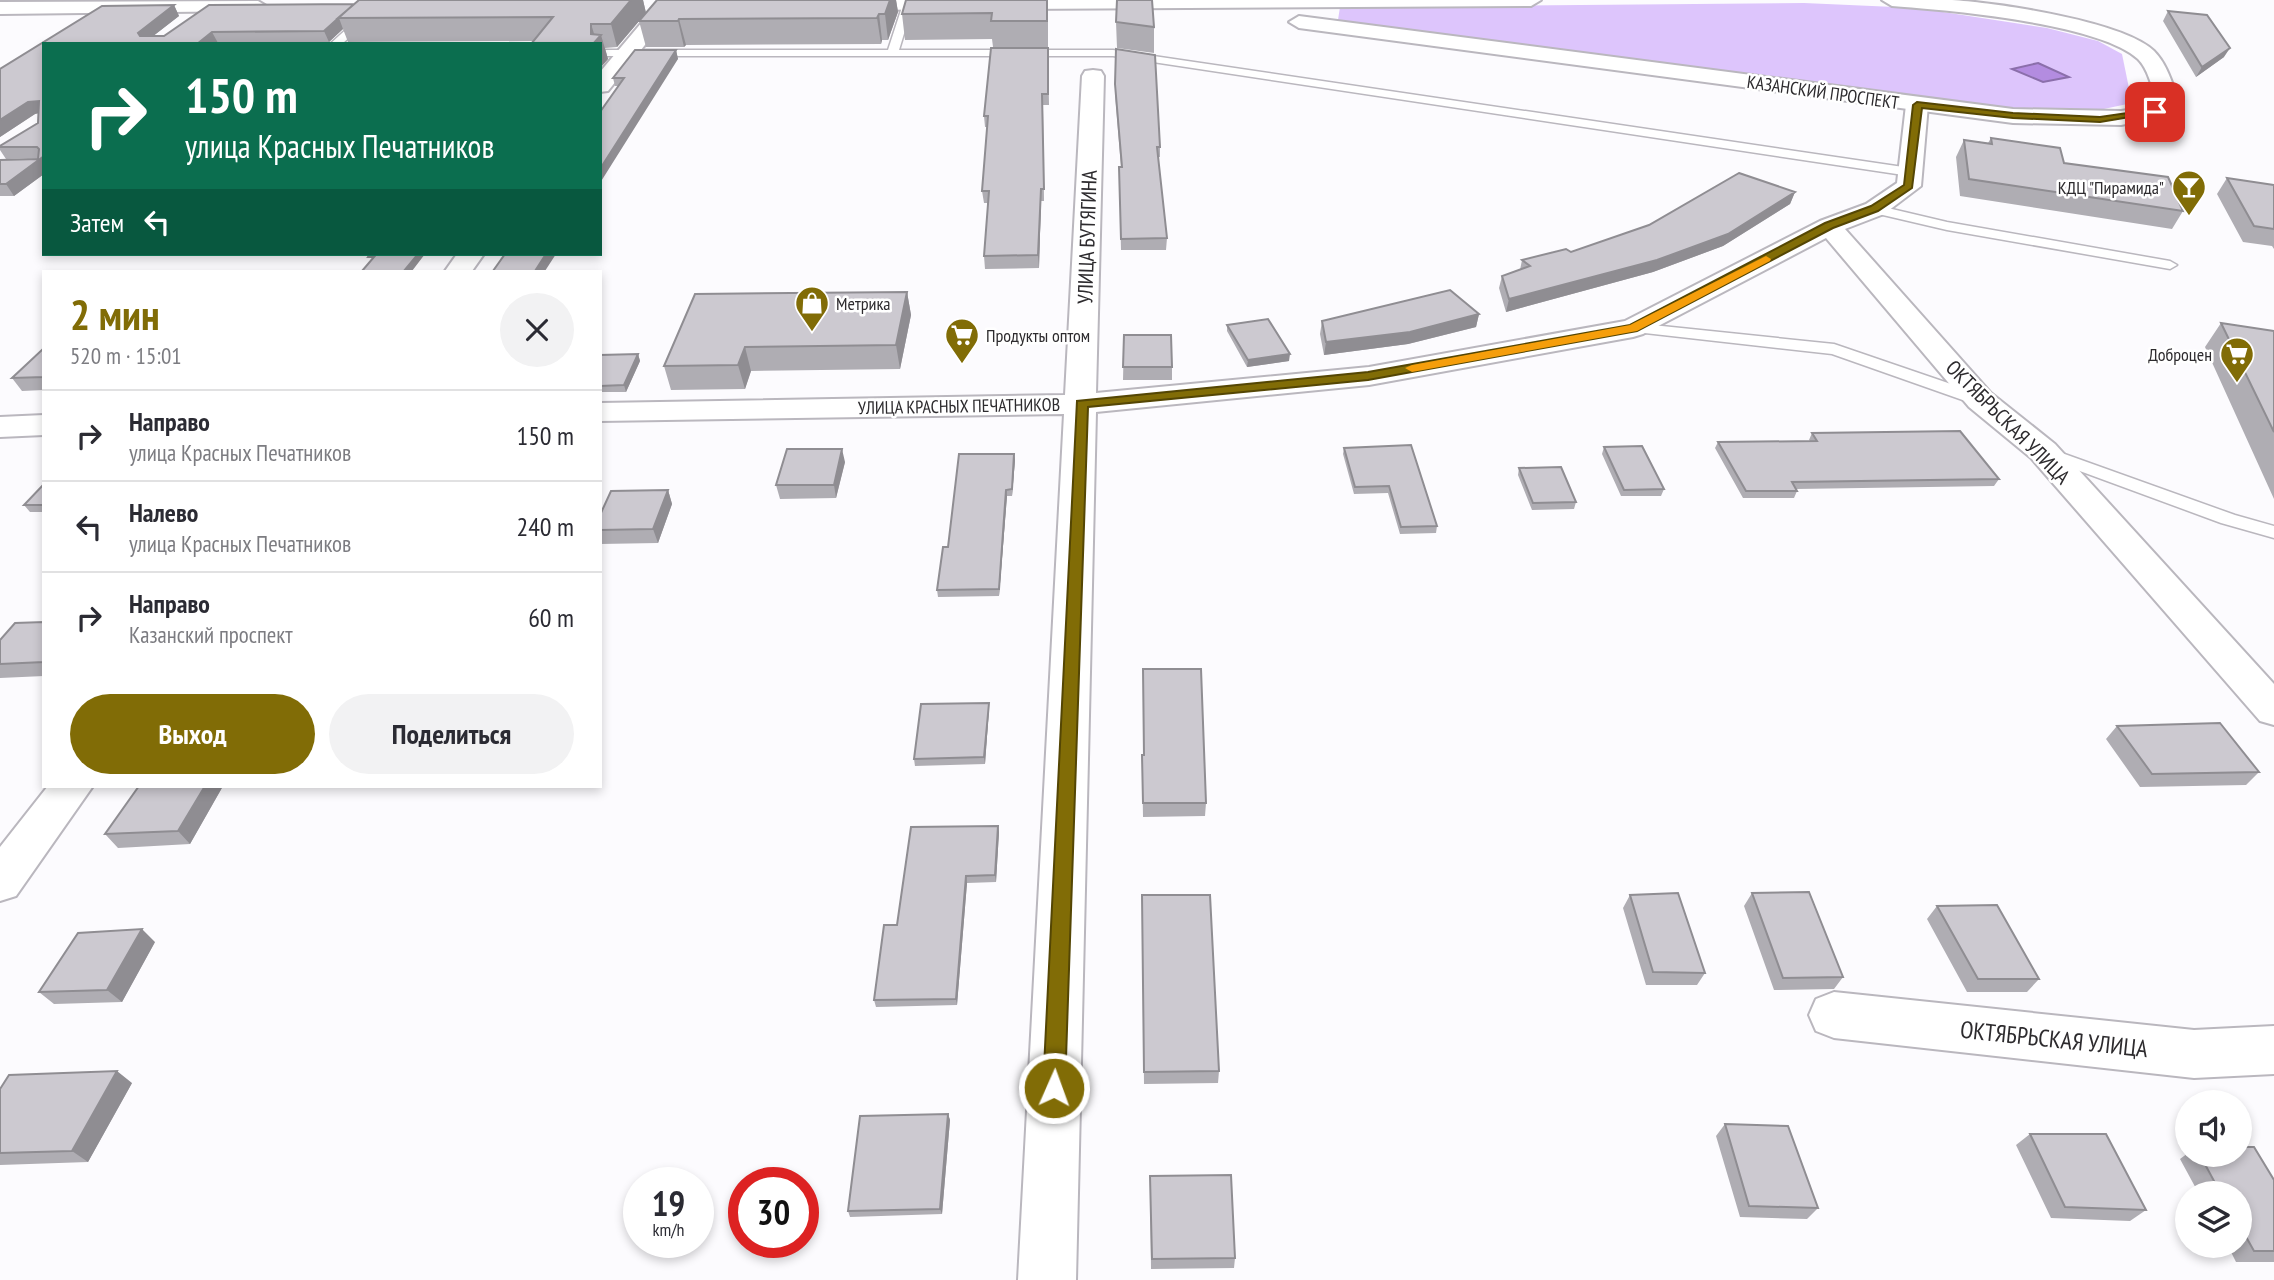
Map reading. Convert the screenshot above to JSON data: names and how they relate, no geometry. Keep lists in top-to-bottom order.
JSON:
{
  "streets": {
    "street": [
      "КАЗАНСКИЙ ПРОСПЕКТ",
      "УЛИЦА БУТЯГИНА",
      "УЛИЦА КРАСНЫХ ПЕЧАТНИКОВ",
      "ОКТЯБРЬСКАЯ УЛИЦА"
    ]
  },
  "crossings": [
    ["КАЗАНСКИЙ ПРОСПЕКТ", "УЛИЦА КРАСНЫХ ПЕЧАТНИКОВ"],
    ["УЛИЦА БУТЯГИНА", "УЛИЦА КРАСНЫХ ПЕЧАТНИКОВ"],
    ["УЛИЦА КРАСНЫХ ПЕЧАТНИКОВ", "ОКТЯБРЬСКАЯ УЛИЦА"]
  ],
  "places": {
    "bar": ["КДЦ \"Пирамида\""],
    "shop": ["Метрика"],
    "supermarket": ["Продукты оптом", "Доброцен"]
  },
  "page": {
    "turn": ["150 m", "улица Красных Печатников"],
    "then": "Затем",
    "heading": ["2 мин", "520 m · 15:01"],
    "list": [
      {
        "name": "Направо",
        "note": "улица Красных Печатников",
        "value": "150 m"
      },
      {
        "name": "Налево",
        "note": "улица Красных Печатников",
        "value": "240 m"
      },
      {
        "name": "Направо",
        "note": "Казанский проспект",
        "value": "60 m"
      }
    ],
    "buttons": ["Выход", "Поделиться"],
    "speed": "19 km/h",
    "limit": "30"
  }
}
